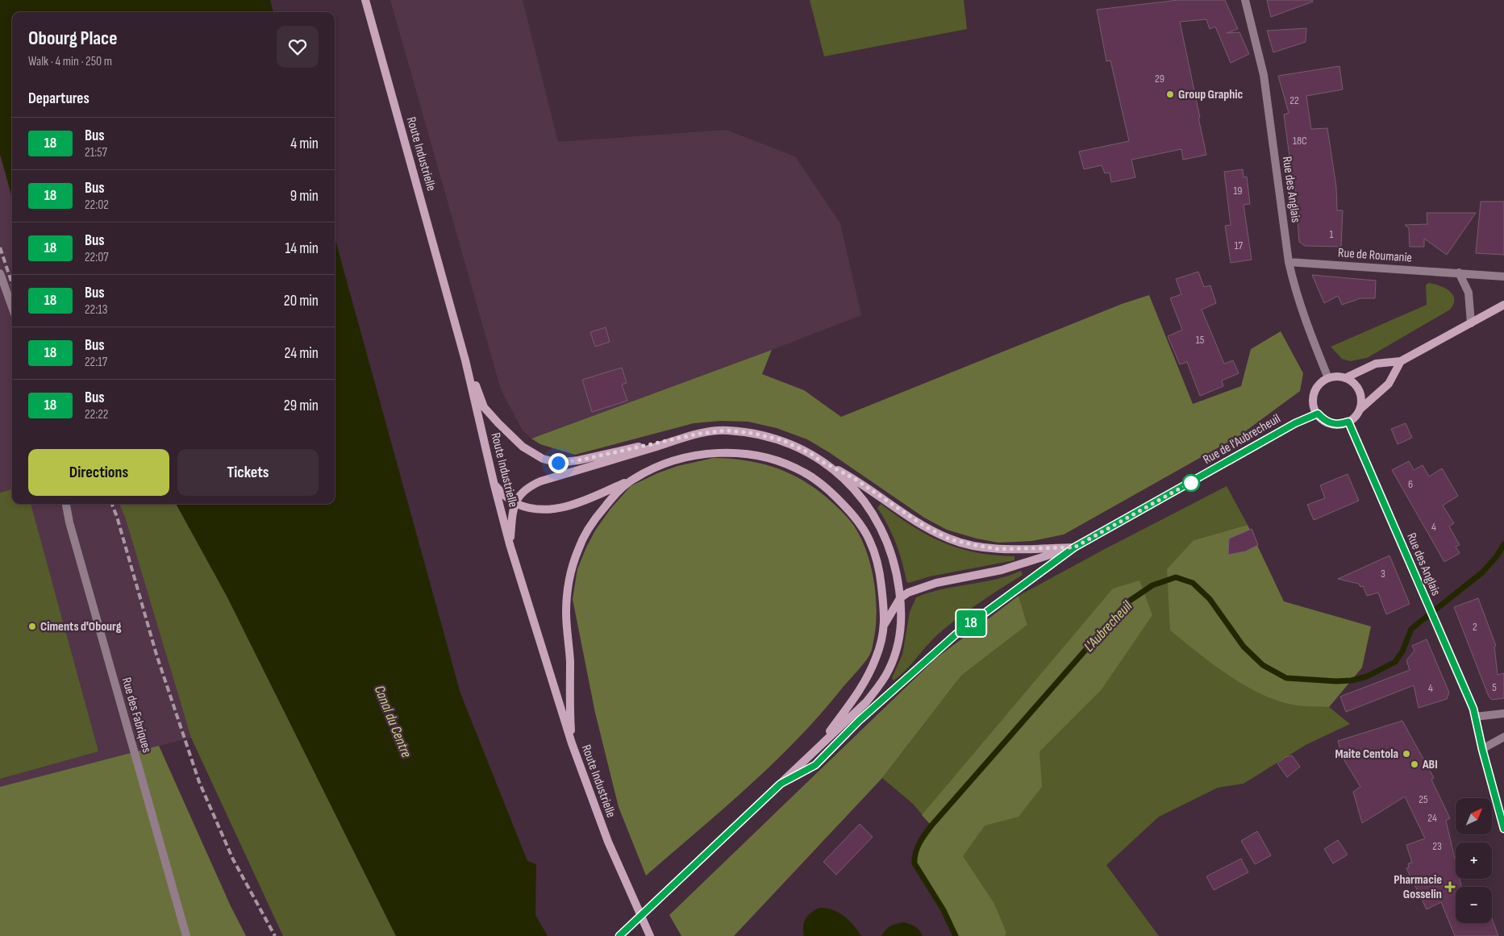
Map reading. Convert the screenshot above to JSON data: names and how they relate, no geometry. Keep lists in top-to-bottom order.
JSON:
{
  "streets": {
    "main road": ["Route Industrielle", "Rue de l'Aubrecheuil"],
    "street": ["Rue des Anglais", "Rue de Roumanie", "Rue des Fabriques"]
  },
  "crossings": [
    ["Rue des Anglais", "Rue de Roumanie"],
    ["Rue des Anglais", "Rue de l'Aubrecheuil"]
  ],
  "water": ["L'Aubrecheuil", "Canal du Centre"],
  "places": {
    "other": [
      "Group Graphic",
      "Ciments d'Obourg",
      "Maite Centola",
      "ABI"
    ],
    "health": ["Pharmacie Gosselin"]
  },
  "lines": ["bus line 18"],
  "house_numbers": [
    "29",
    "22",
    "18C",
    "19",
    "1",
    "17",
    "15",
    "6",
    "4",
    "3",
    "2",
    "5",
    "4",
    "25",
    "24",
    "23"
  ],
  "north": "top right",
  "page": {
    "on_map": "18",
    "heading": [
      ["Obourg Place", "Walk · 4 min · 250 m"],
      "Departures"
    ],
    "list": [
      {
        "mark": "18",
        "name": "Bus",
        "note": "21:57",
        "value": "4 min"
      },
      {
        "mark": "18",
        "name": "Bus",
        "note": "22:02",
        "value": "9 min"
      },
      {
        "mark": "18",
        "name": "Bus",
        "note": "22:07",
        "value": "14 min"
      },
      {
        "mark": "18",
        "name": "Bus",
        "note": "22:13",
        "value": "20 min"
      },
      {
        "mark": "18",
        "name": "Bus",
        "note": "22:17",
        "value": "24 min"
      },
      {
        "mark": "18",
        "name": "Bus",
        "note": "22:22",
        "value": "29 min"
      }
    ],
    "buttons": ["Directions", "Tickets"],
    "map_buttons": ["+", "−"]
  }
}
